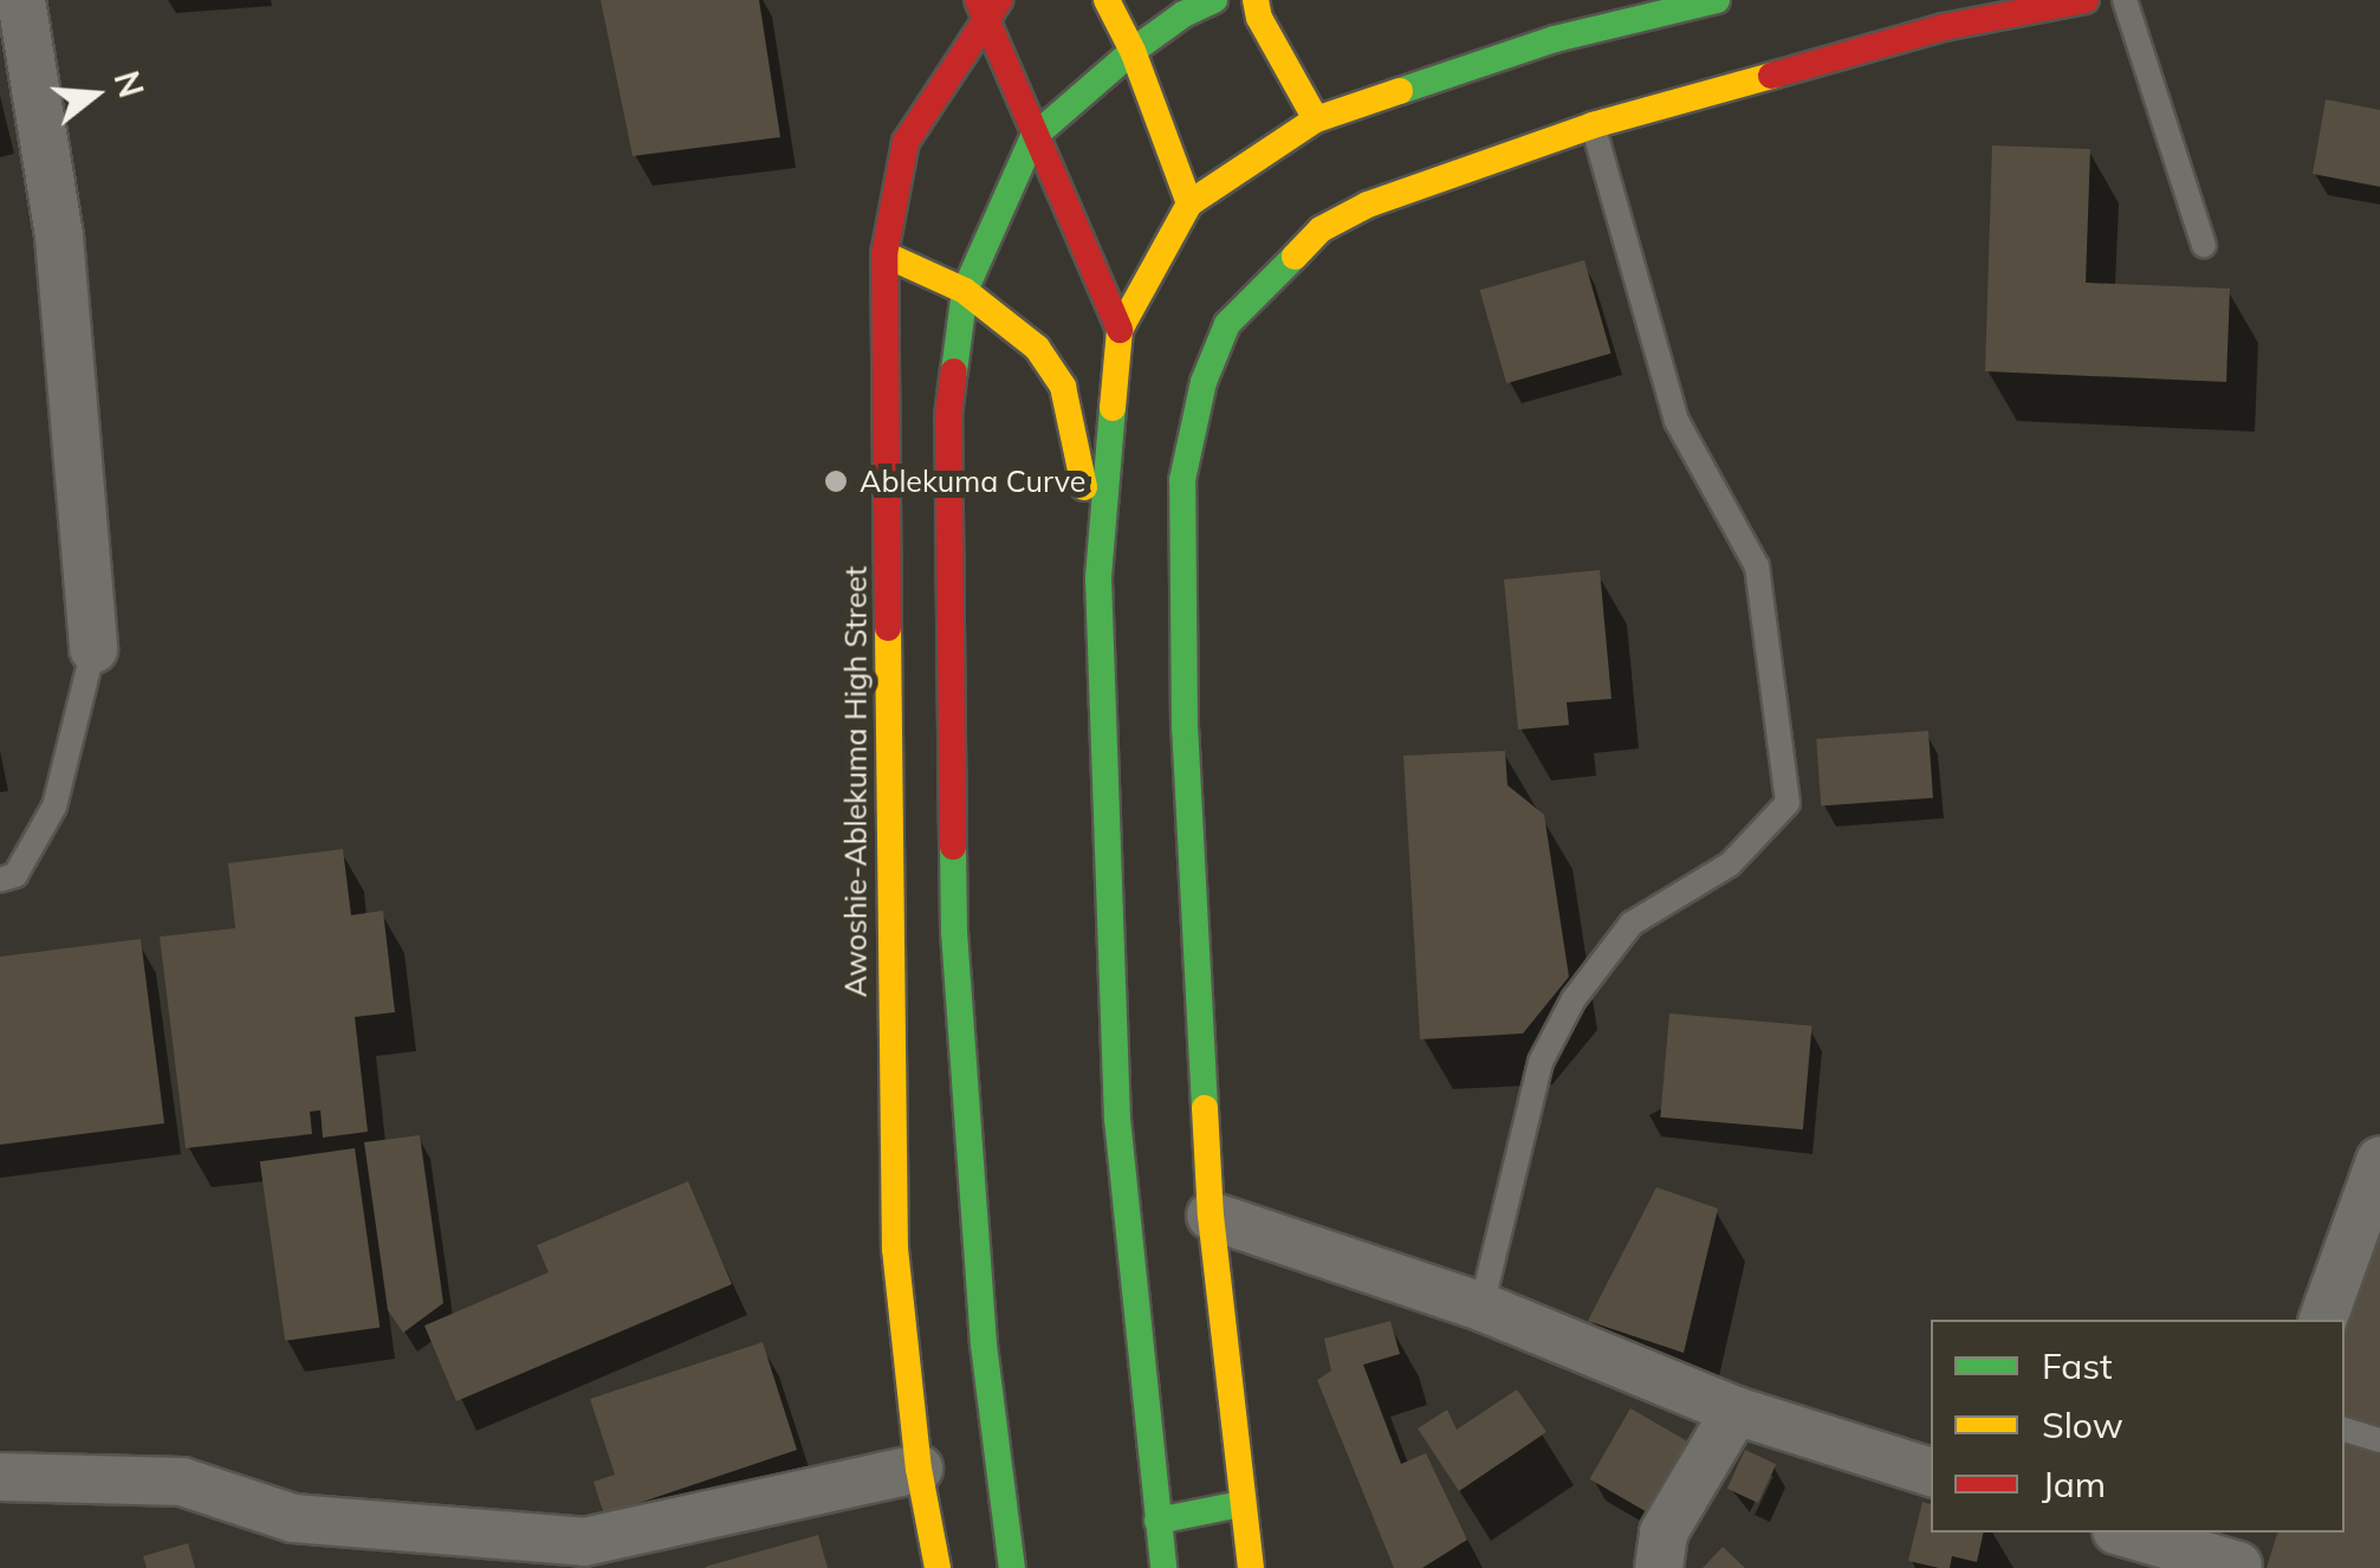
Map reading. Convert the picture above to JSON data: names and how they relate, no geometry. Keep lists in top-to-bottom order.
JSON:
{
  "streets": {
    "street": ["Awoshie-Ablekuma High Street"]
  },
  "places": ["Ablekuma Curve"],
  "legend": ["Fast", "Slow", "Jam"],
  "north": "right"
}
